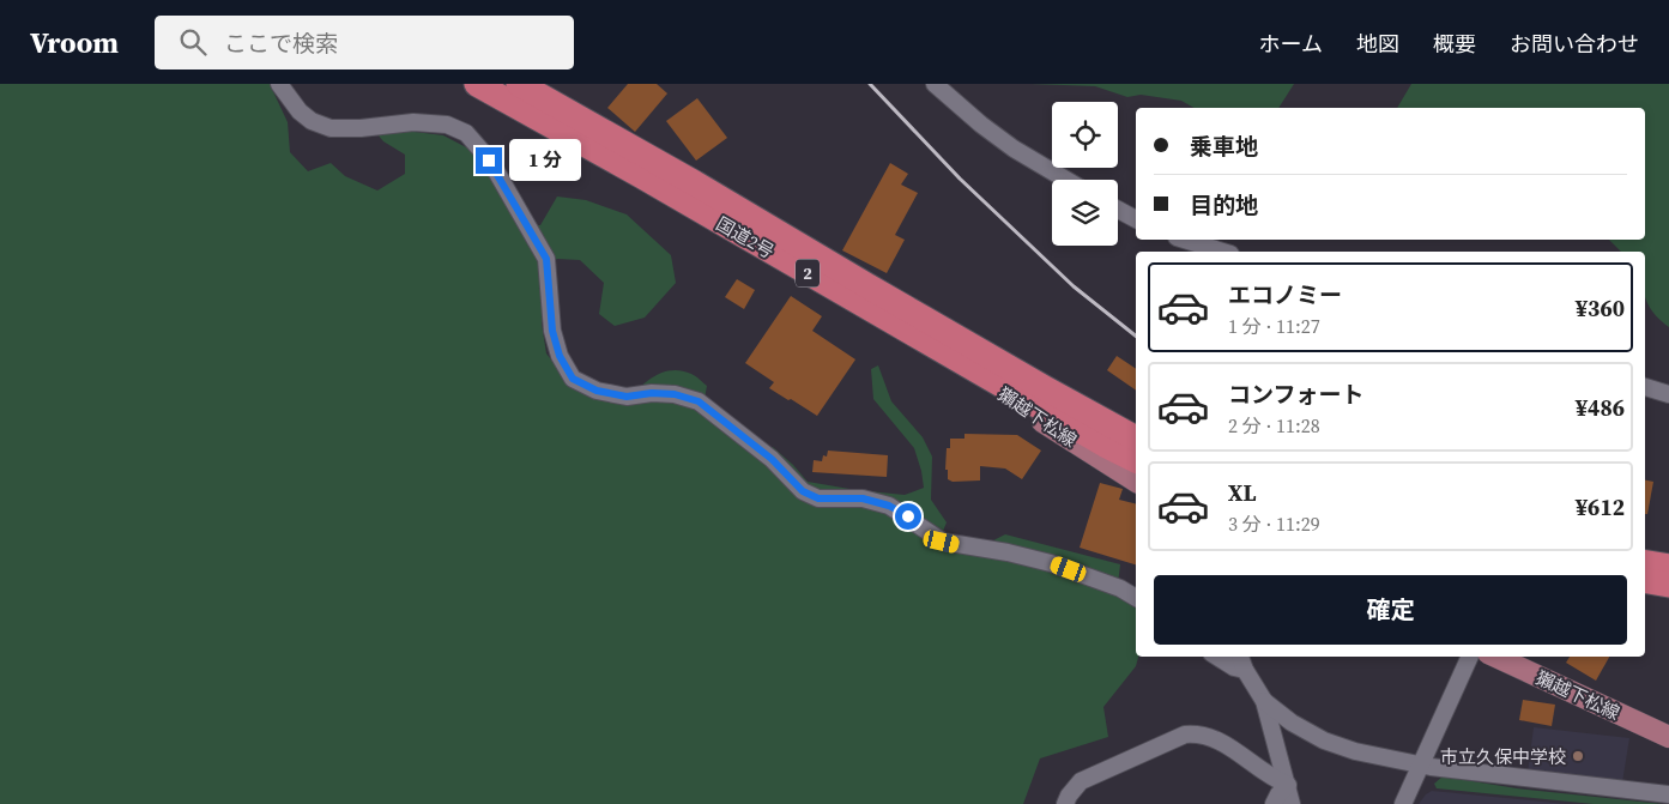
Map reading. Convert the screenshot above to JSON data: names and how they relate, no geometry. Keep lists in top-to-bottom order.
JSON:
{
  "streets": {
    "highway": ["国道2号", "2"],
    "main road": ["獺越下松線"]
  },
  "crossings": [
    ["国道2号", "獺越下松線"]
  ],
  "places": ["市立久保中学校"],
  "page": {
    "header": "Vroom",
    "search": "ここで検索",
    "nav": [
      "ホーム",
      "地図",
      "概要",
      "お問い合わせ"
    ],
    "banner": ["乗車地", "目的地"],
    "bubble": "1 分",
    "list": [
      {
        "name": "エコノミー",
        "note": "1 分 · 11:27",
        "value": "¥360"
      },
      {
        "name": "コンフォート",
        "note": "2 分 · 11:28",
        "value": "¥486"
      },
      {
        "name": "XL",
        "note": "3 分 · 11:29",
        "value": "¥612"
      }
    ],
    "buttons": "確定"
  }
}
